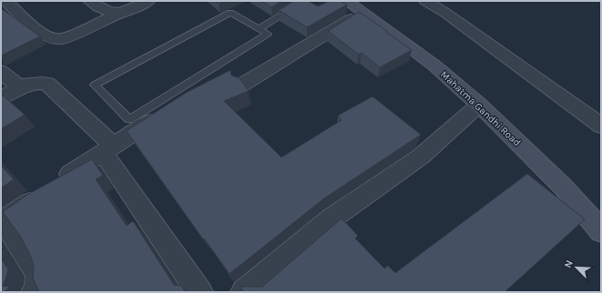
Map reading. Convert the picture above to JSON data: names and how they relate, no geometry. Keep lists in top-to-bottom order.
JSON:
{
  "streets": {
    "main road": ["Mahatma Gandhi Road"]
  },
  "north": "top left"
}
